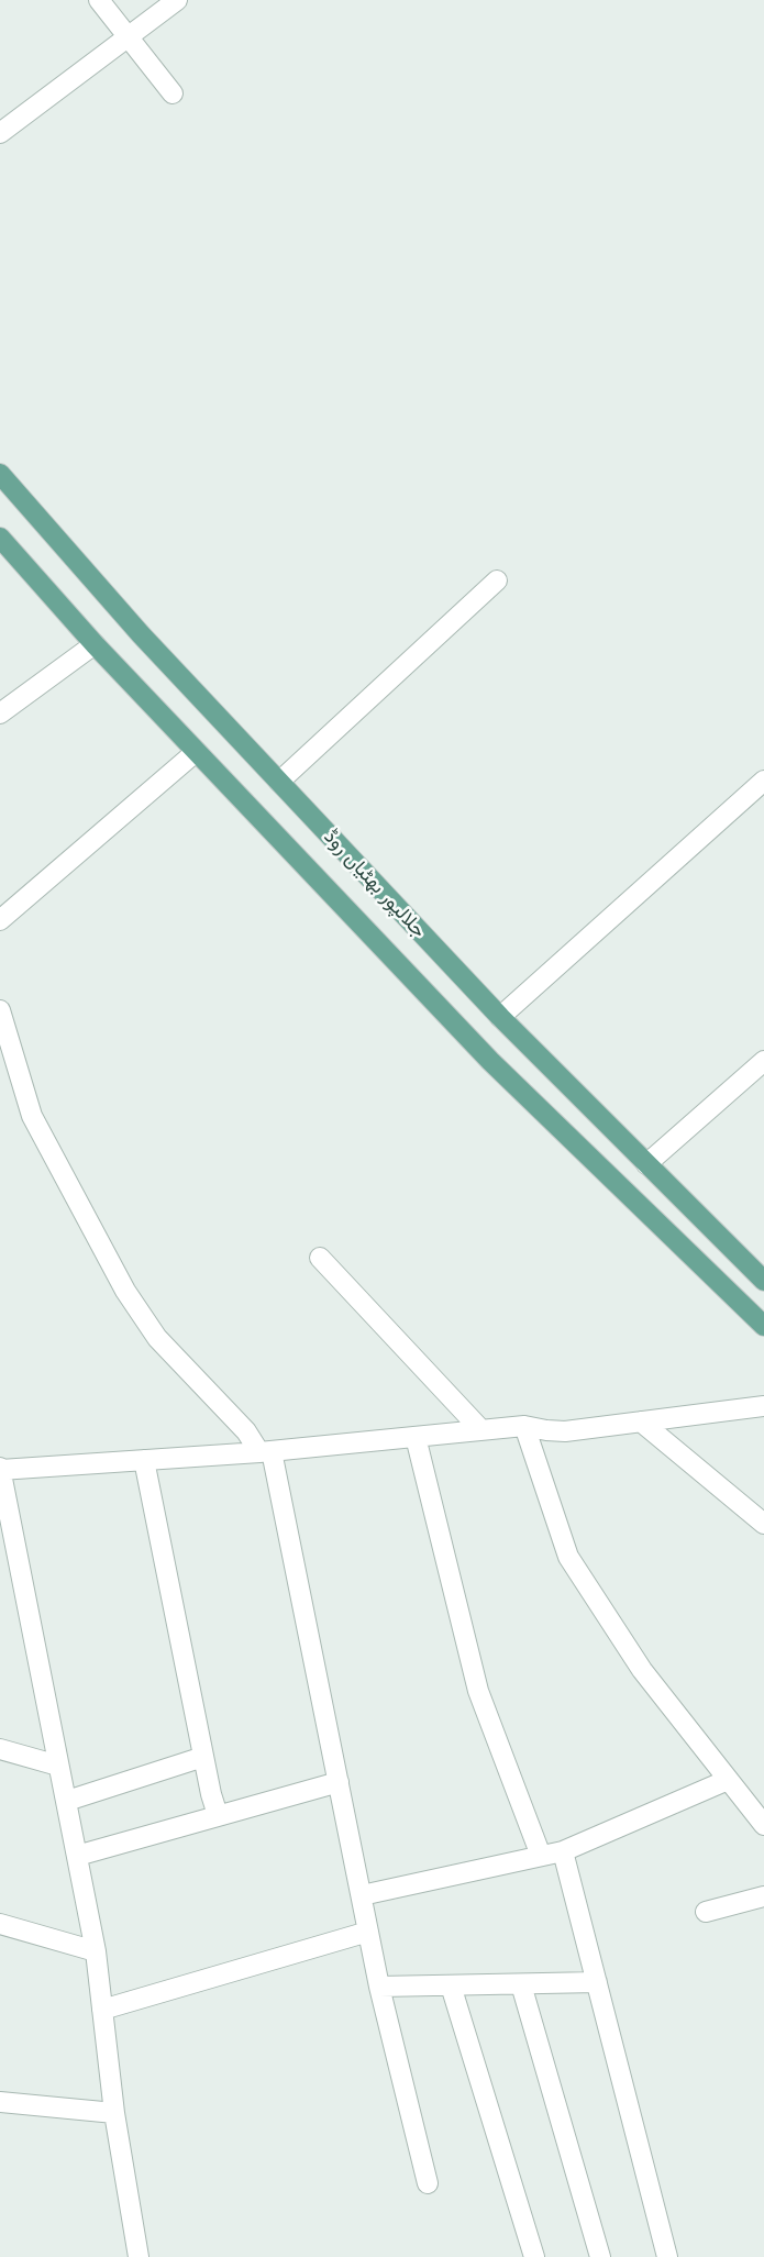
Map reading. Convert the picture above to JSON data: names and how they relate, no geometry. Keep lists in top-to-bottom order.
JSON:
{
  "streets": {
    "main road": ["جلالپور بھٹیاں روڈ"]
  }
}
